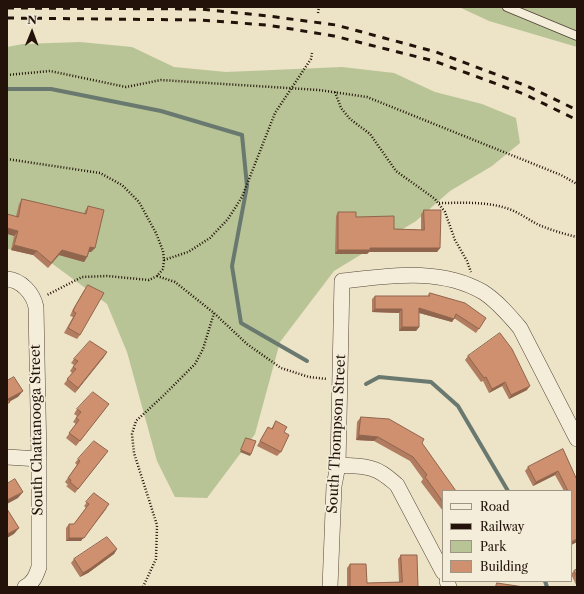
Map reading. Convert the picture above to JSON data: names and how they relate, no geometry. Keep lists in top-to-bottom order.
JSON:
{
  "streets": {
    "street": ["South Chattanooga Street", "South Thompson Street"]
  },
  "legend": [
    "Road",
    "Railway",
    "Park",
    "Building"
  ],
  "north": "top"
}
